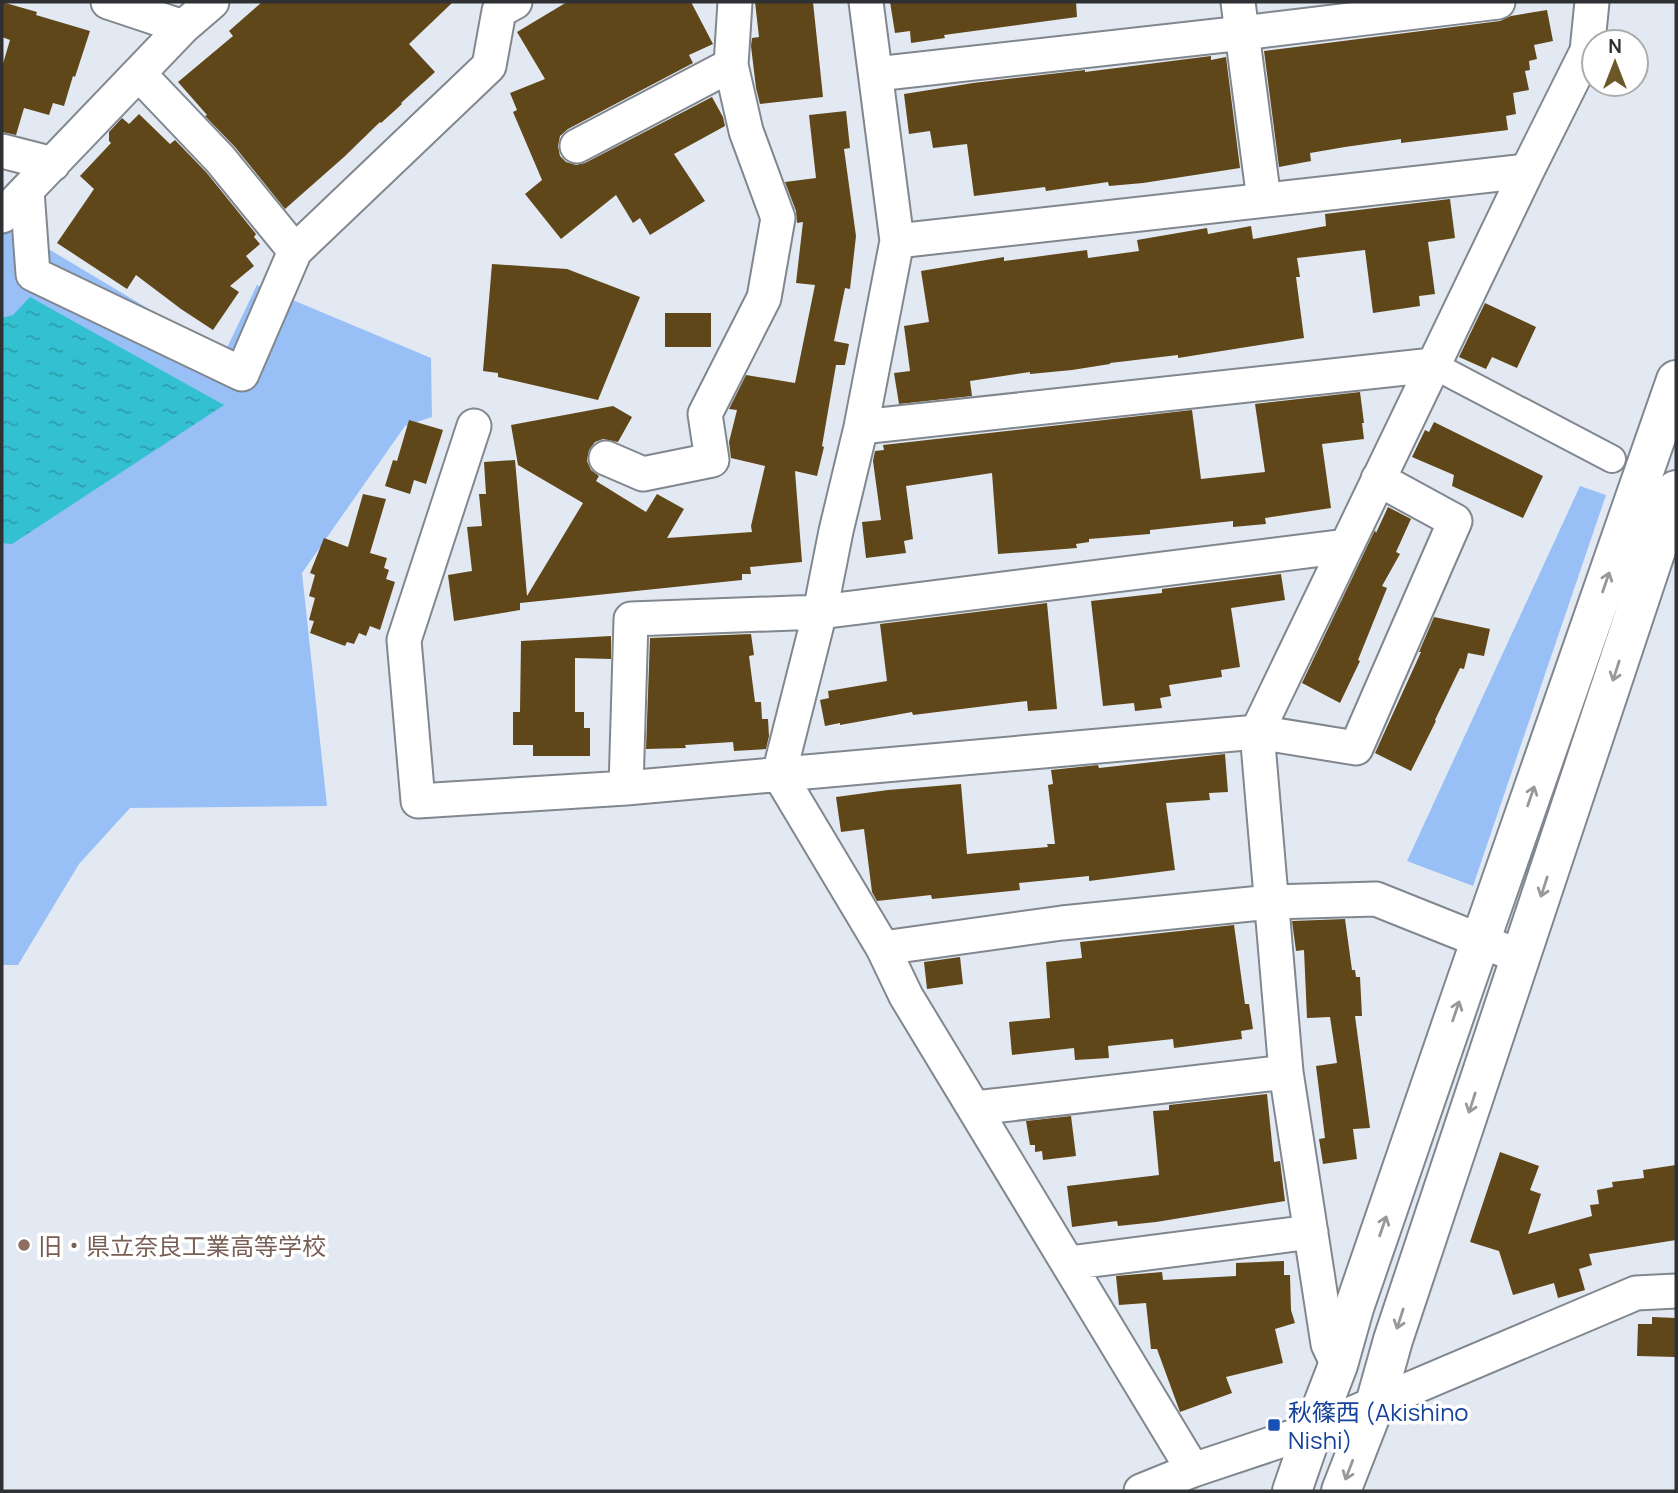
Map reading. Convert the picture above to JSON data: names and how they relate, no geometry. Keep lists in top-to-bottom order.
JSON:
{
  "places": {
    "other": ["旧・県立奈良工業高等学校"],
    "transit": ["秋篠西 (Akishino Nishi)"]
  },
  "north": "top"
}
